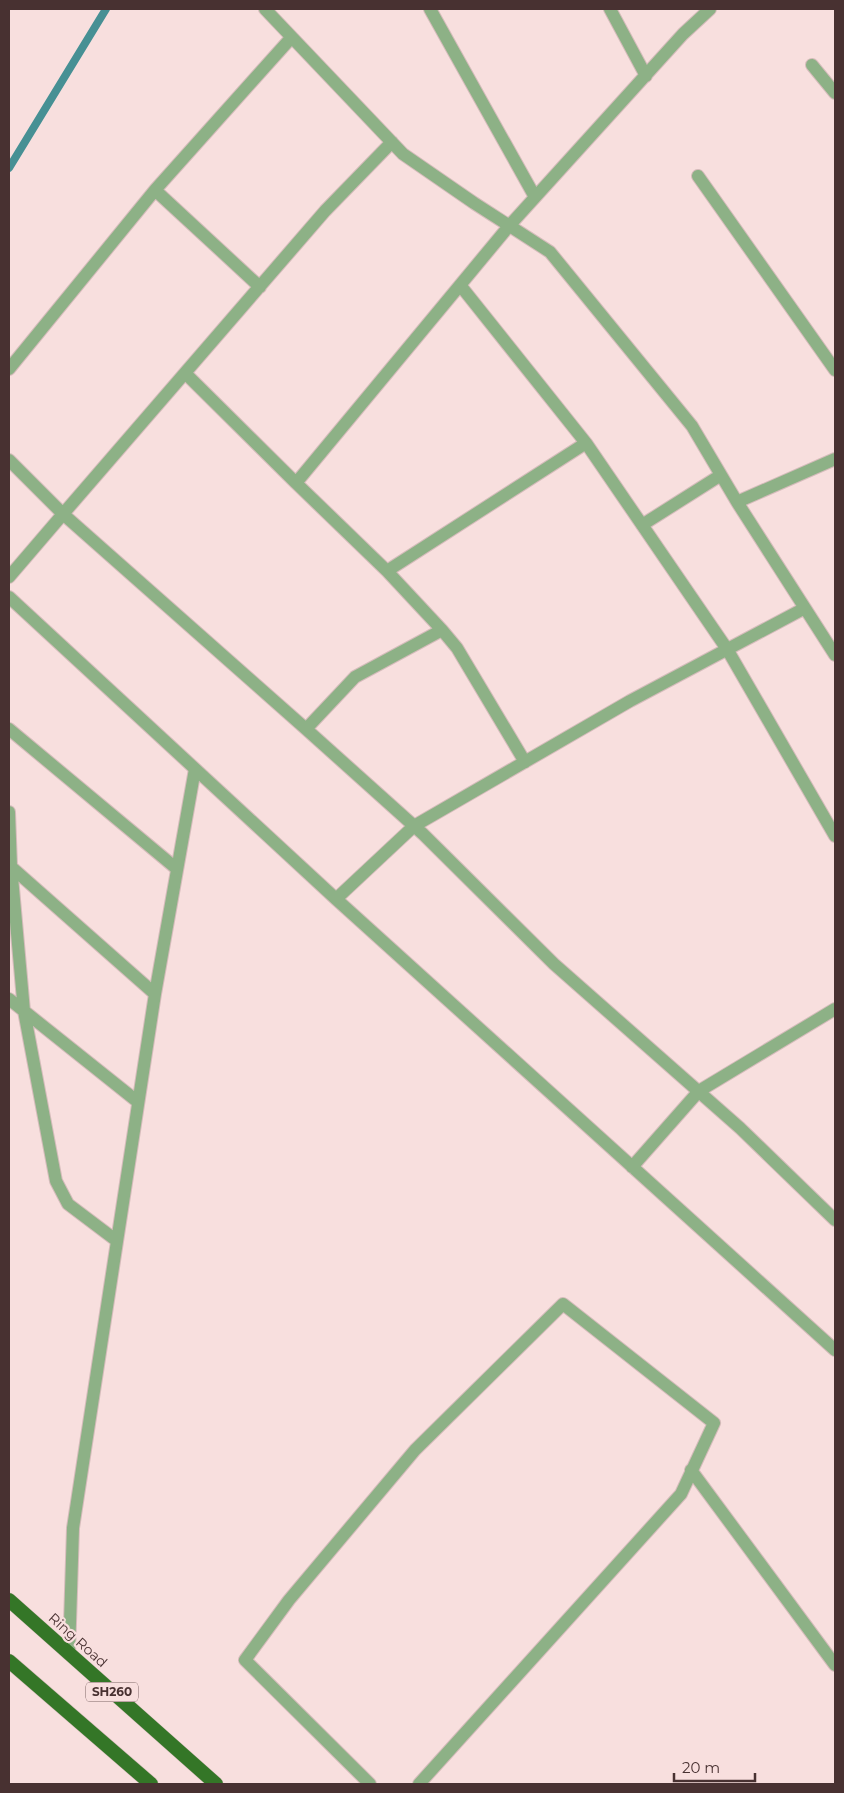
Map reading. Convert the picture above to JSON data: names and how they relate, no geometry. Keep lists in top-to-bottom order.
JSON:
{
  "streets": {
    "highway": ["Ring Road", "SH260"]
  },
  "scale_bar": "20 m"
}
